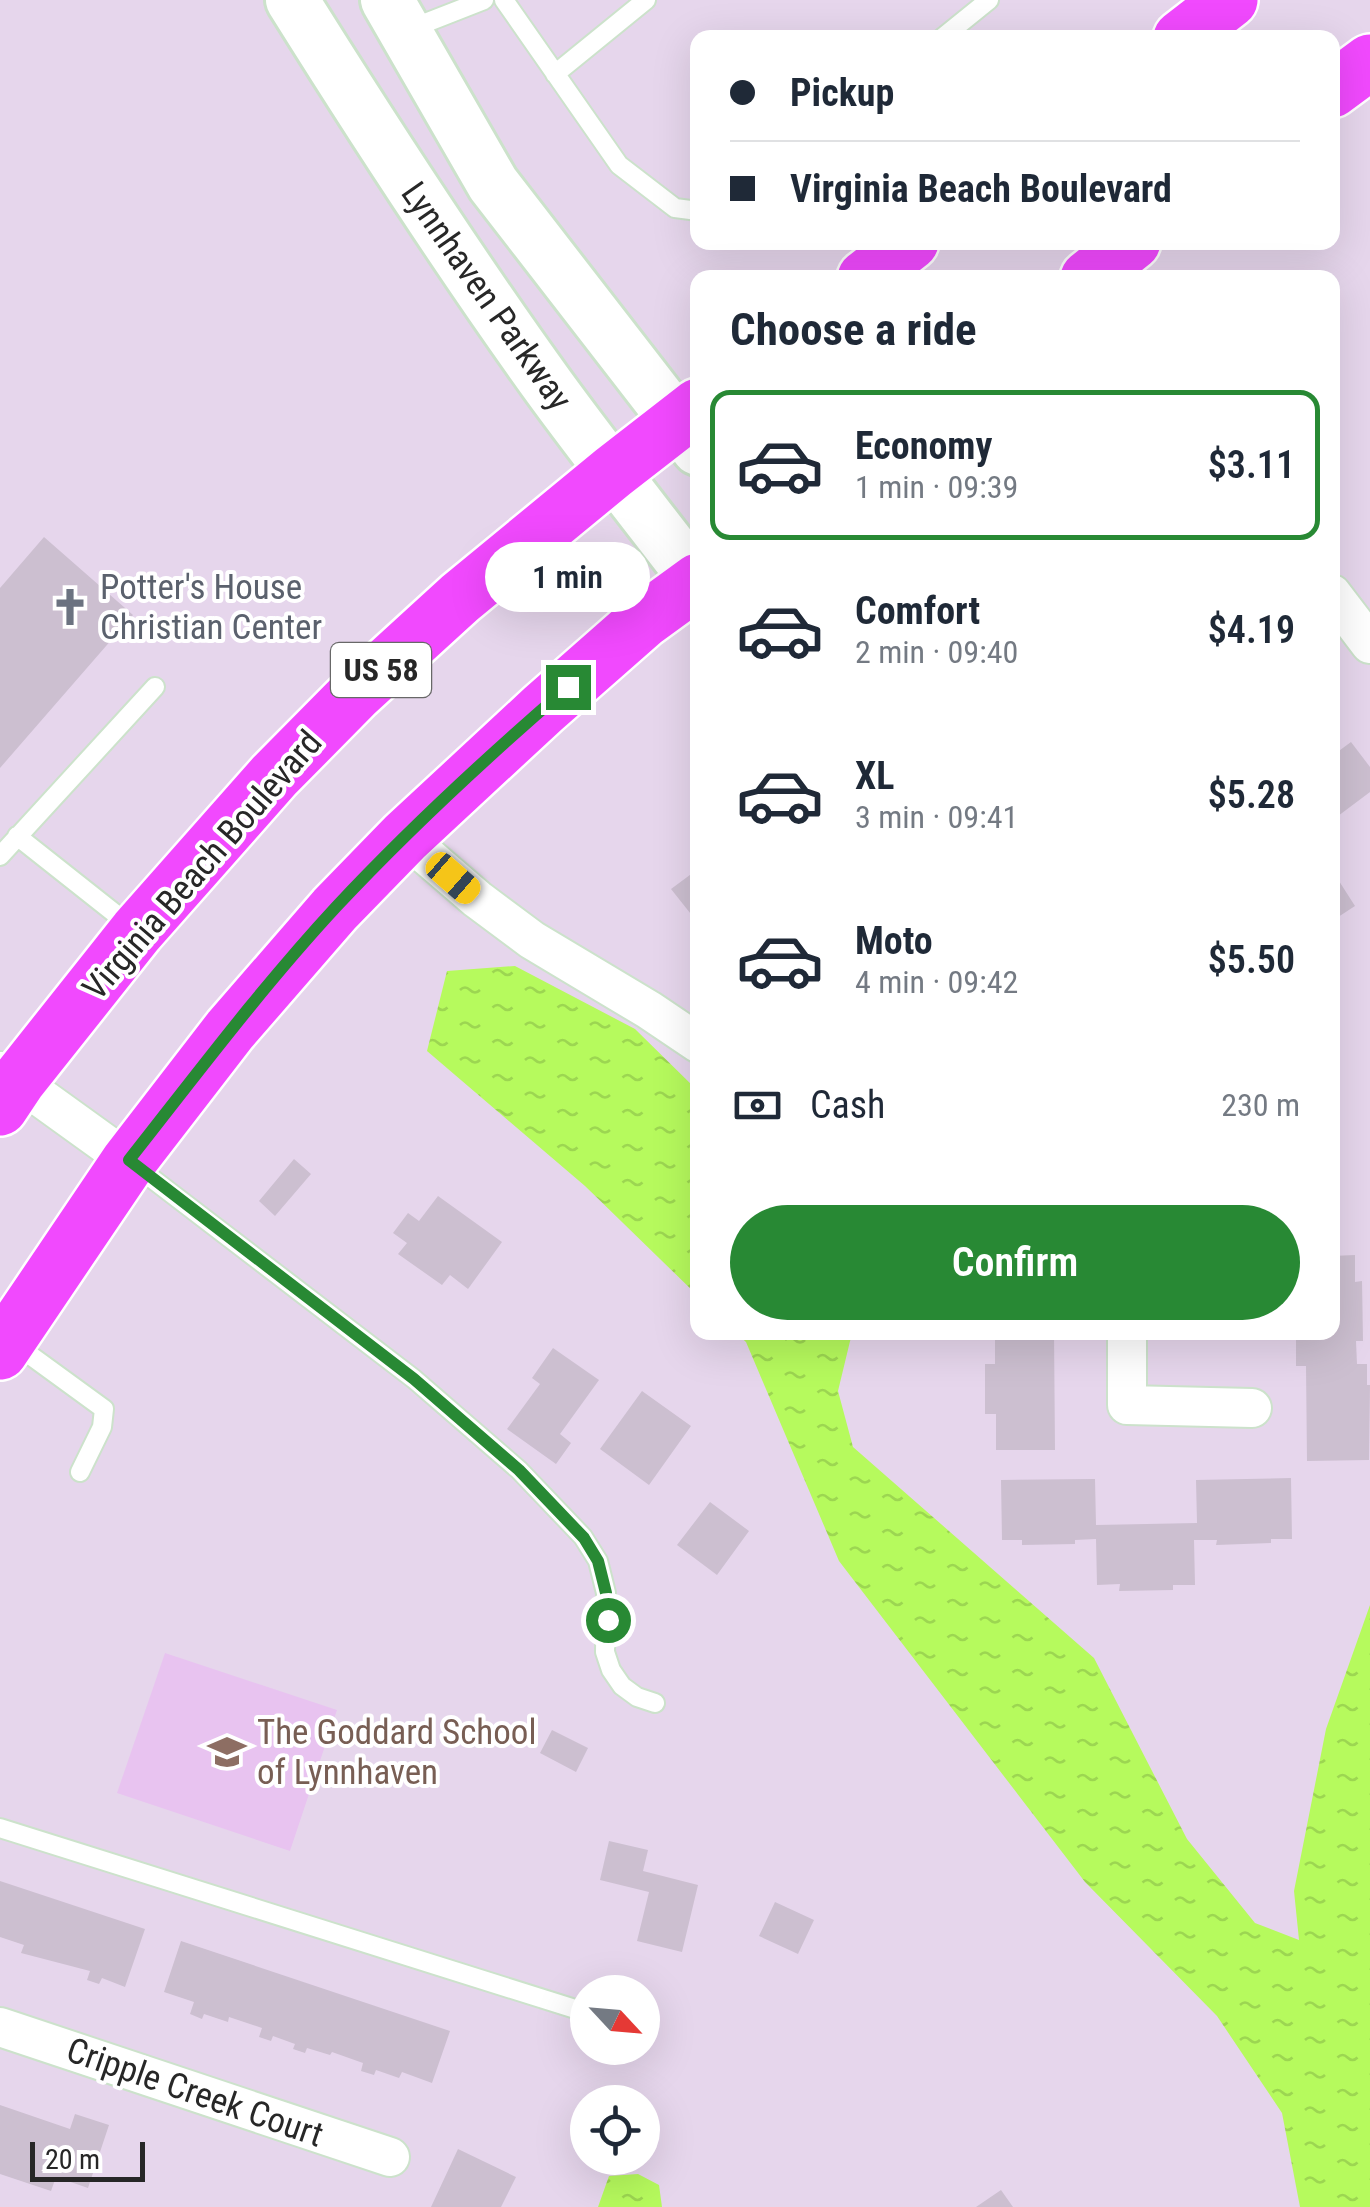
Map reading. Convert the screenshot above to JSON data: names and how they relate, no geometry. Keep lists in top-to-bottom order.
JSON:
{
  "streets": {
    "main road": ["Lynnhaven Parkway", "US 58", "Virginia Beach Boulevard"],
    "street": ["Cripple Creek Court"]
  },
  "crossings": [
    ["Lynnhaven Parkway", "Virginia Beach Boulevard"]
  ],
  "places": {
    "church": ["Potter's House Christian Center"],
    "school or university": ["The Goddard School of Lynnhaven"]
  },
  "scale_bar": "20 m",
  "north": "bottom right",
  "page": {
    "banner": ["Pickup", "Virginia Beach Boulevard"],
    "heading": "Choose a ride",
    "list": [
      {
        "name": "Economy",
        "note": "1 min · 09:39",
        "value": "$3.11"
      },
      {
        "name": "Comfort",
        "note": "2 min · 09:40",
        "value": "$4.19"
      },
      {
        "name": "XL",
        "note": "3 min · 09:41",
        "value": "$5.28"
      },
      {
        "name": "Moto",
        "note": "4 min · 09:42",
        "value": "$5.50"
      }
    ],
    "bubble": "1 min",
    "pay": ["Cash", "230 m"],
    "buttons": "Confirm",
    "scale": "20 m"
  }
}
